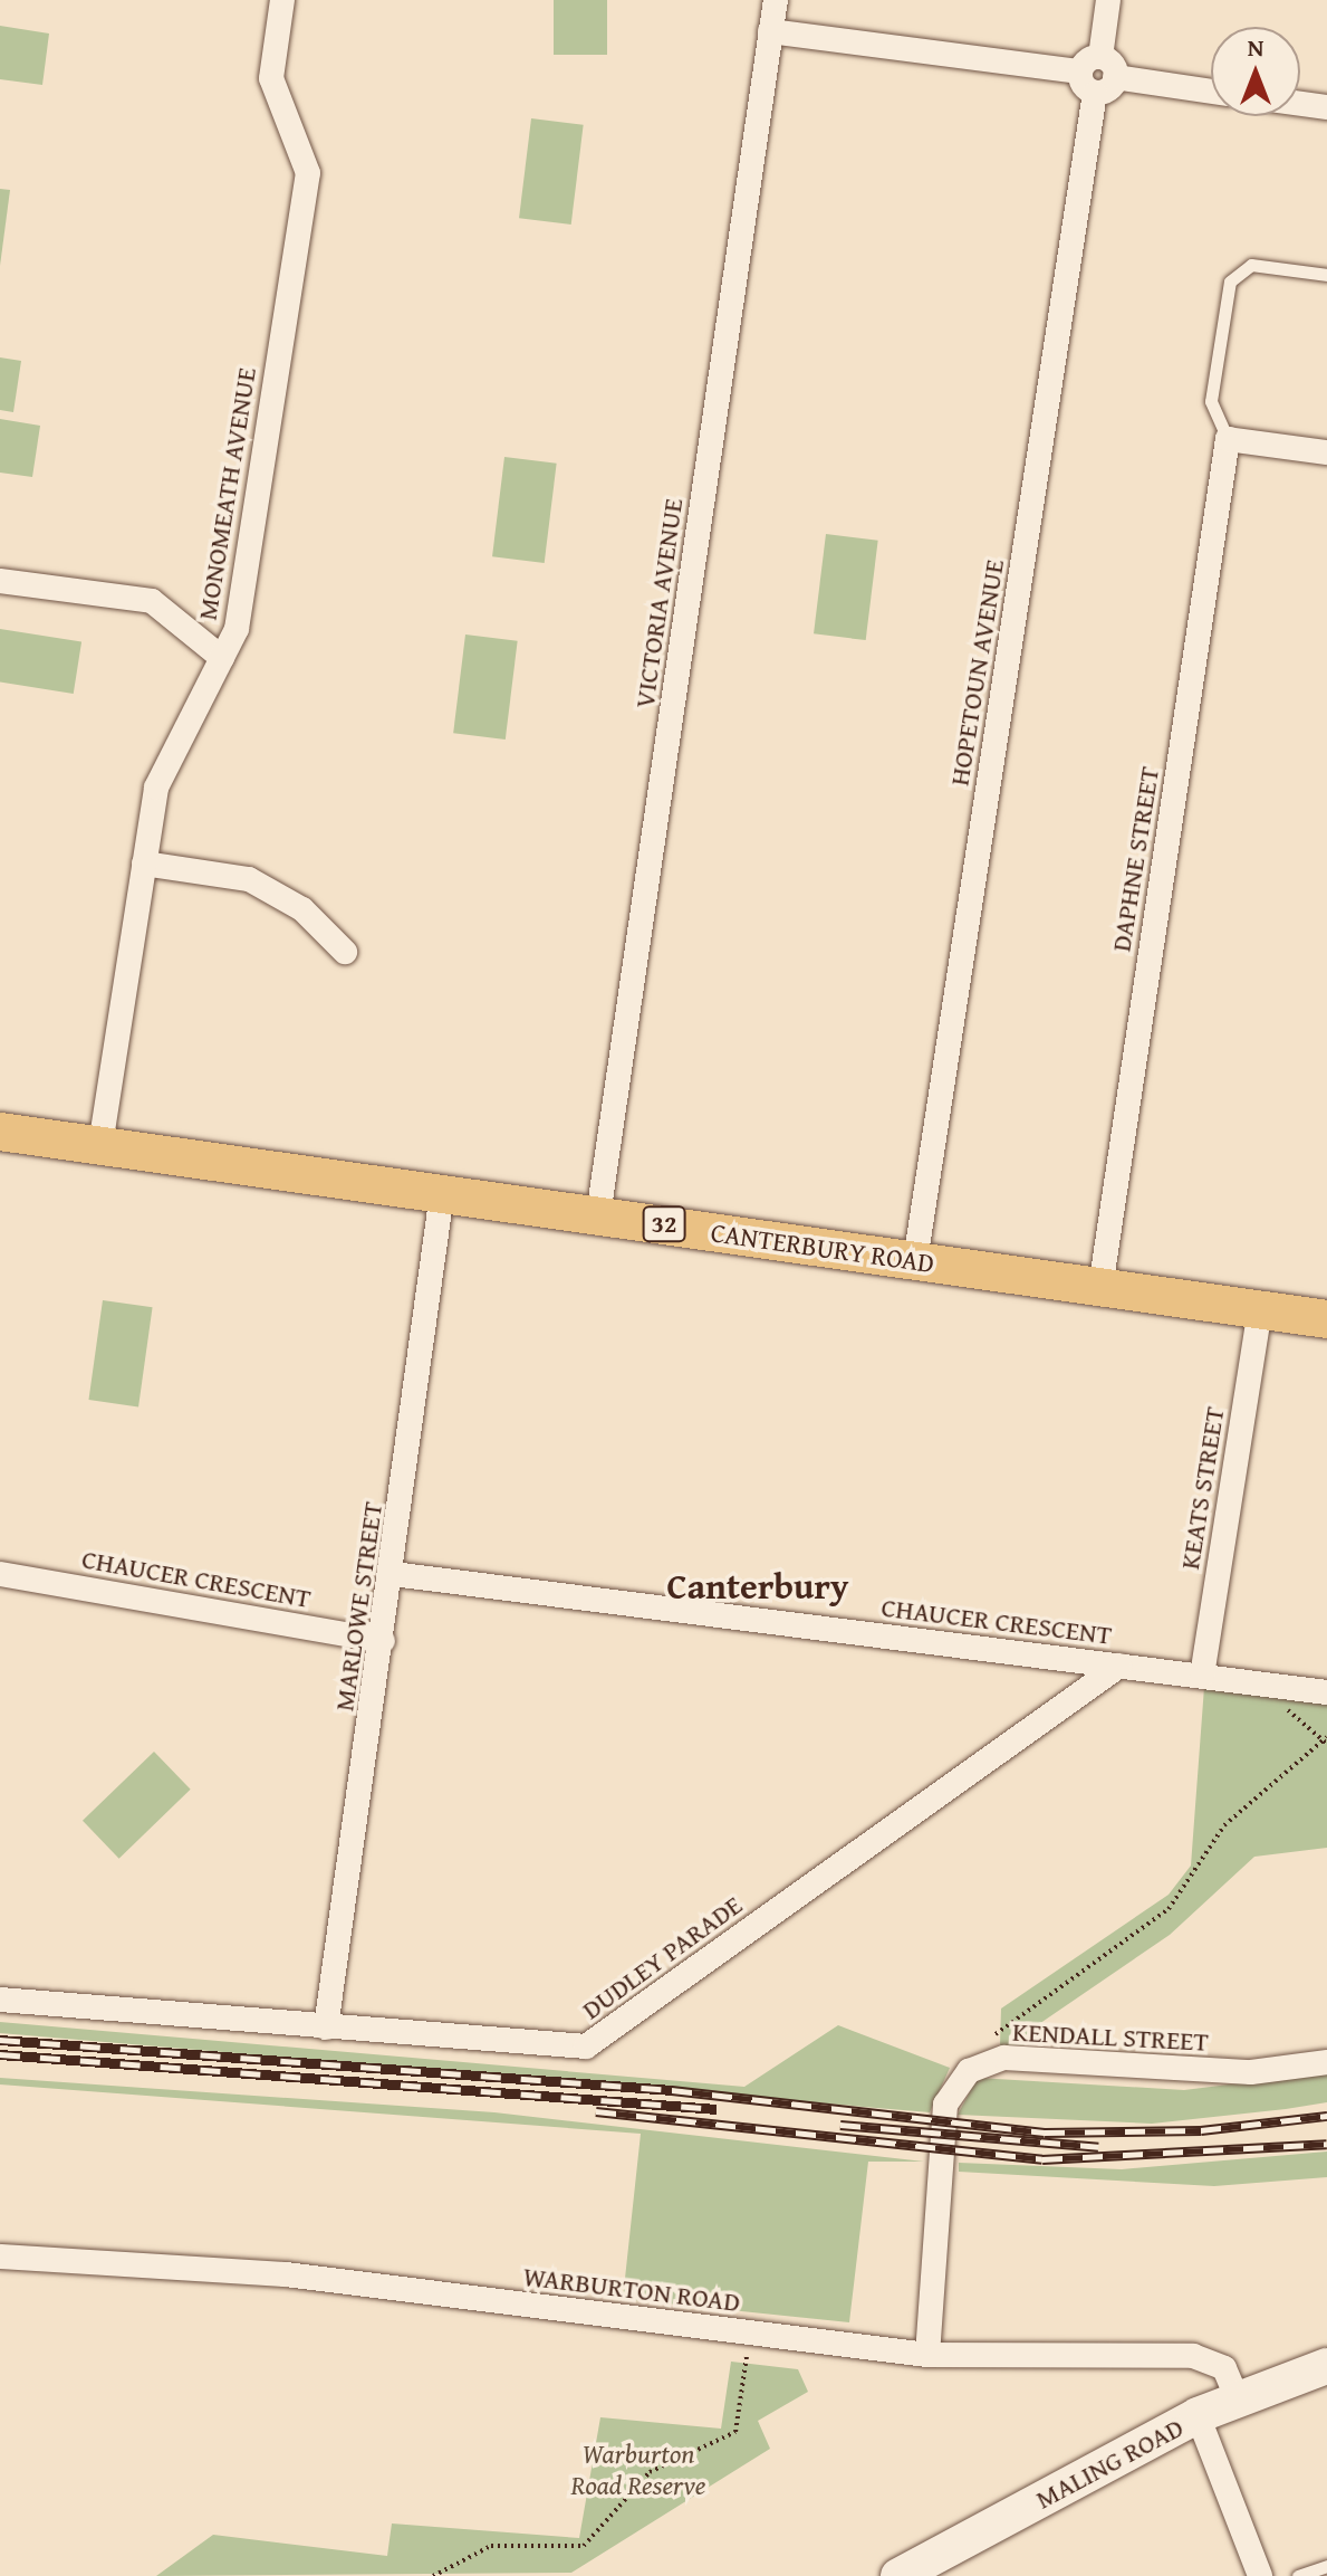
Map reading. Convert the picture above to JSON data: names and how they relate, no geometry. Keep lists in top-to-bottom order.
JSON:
{
  "streets": {
    "main road": ["32", "CANTERBURY ROAD"],
    "street": [
      "MONOMEATH AVENUE",
      "VICTORIA AVENUE",
      "HOPETOUN AVENUE",
      "DAPHNE STREET",
      "KEATS STREET",
      "CHAUCER CRESCENT",
      "MARLOWE STREET",
      "DUDLEY PARADE",
      "KENDALL STREET",
      "WARBURTON ROAD",
      "MALING ROAD"
    ]
  },
  "crossings": [
    ["MONOMEATH AVENUE", "CANTERBURY ROAD"],
    ["VICTORIA AVENUE", "CANTERBURY ROAD"],
    ["HOPETOUN AVENUE", "CANTERBURY ROAD"],
    ["DAPHNE STREET", "CANTERBURY ROAD"],
    ["CANTERBURY ROAD", "KEATS STREET"],
    ["CANTERBURY ROAD", "MARLOWE STREET"],
    ["KEATS STREET", "CHAUCER CRESCENT"],
    ["CHAUCER CRESCENT", "MARLOWE STREET"],
    ["CHAUCER CRESCENT", "DUDLEY PARADE"],
    ["MARLOWE STREET", "DUDLEY PARADE"],
    ["KENDALL STREET", "WARBURTON ROAD"],
    ["WARBURTON ROAD", "MALING ROAD"]
  ],
  "districts": ["Canterbury"],
  "parks": ["Warburton Road Reserve"],
  "north": "top"
}
